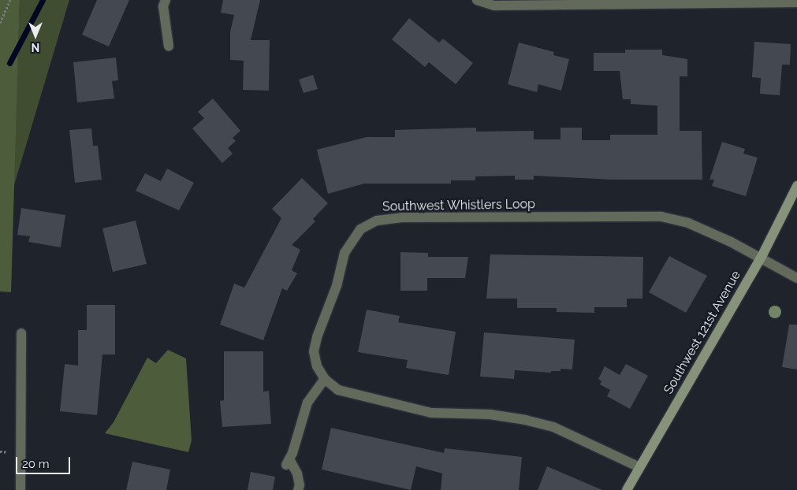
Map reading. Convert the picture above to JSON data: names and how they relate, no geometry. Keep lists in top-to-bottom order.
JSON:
{
  "streets": {
    "main road": ["Southwest 121st Avenue"],
    "street": ["Southwest Whistlers Loop"]
  },
  "crossings": [
    ["Southwest Whistlers Loop", "Southwest 121st Avenue"]
  ],
  "scale_bar": "20 m",
  "north": "bottom"
}
